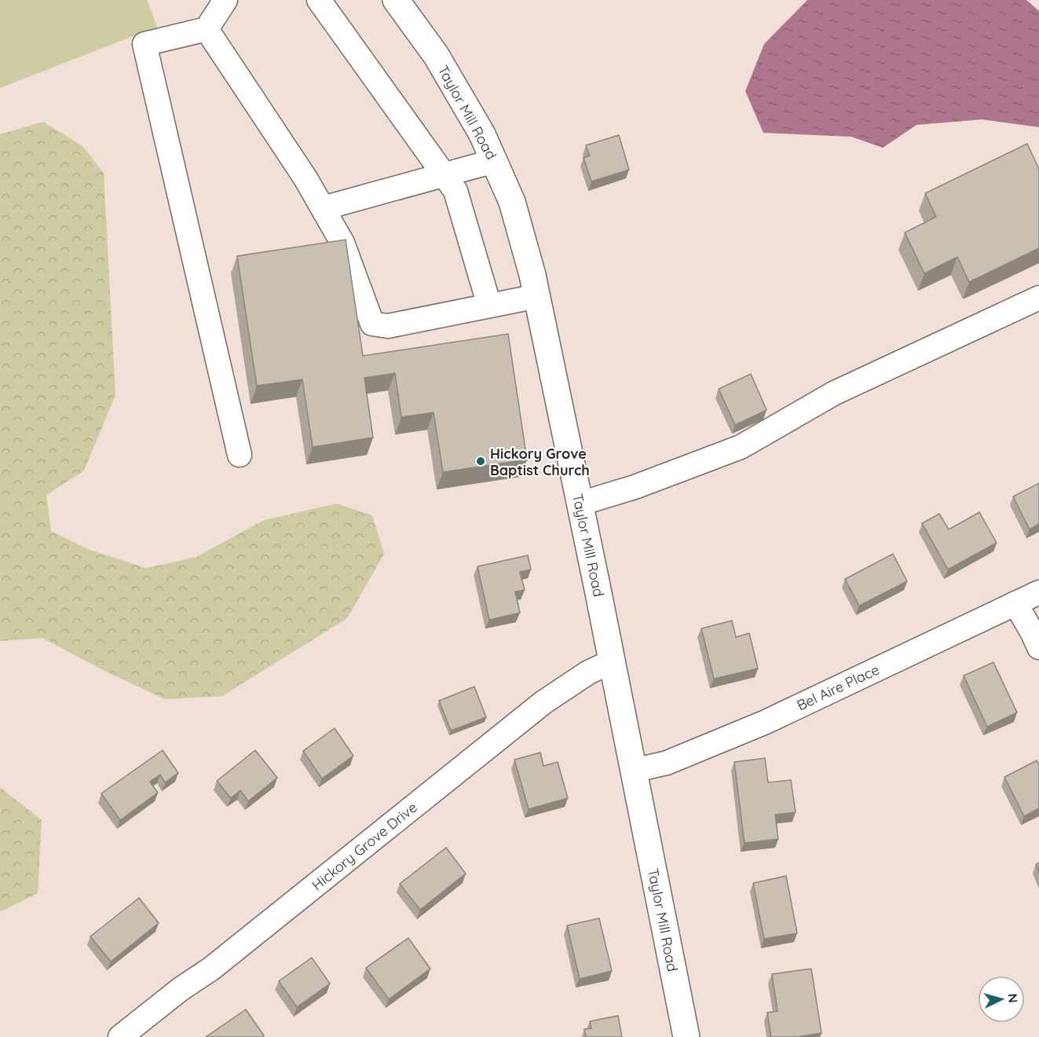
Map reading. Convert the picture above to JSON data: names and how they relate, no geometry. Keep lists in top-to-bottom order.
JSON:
{
  "streets": {
    "main road": ["Taylor Mill Road"],
    "street": ["Bel Aire Place", "Hickory Grove Drive"]
  },
  "crossings": [
    ["Taylor Mill Road", "Bel Aire Place"],
    ["Taylor Mill Road", "Hickory Grove Drive"]
  ],
  "places": ["Hickory Grove Baptist Church"],
  "north": "right"
}
